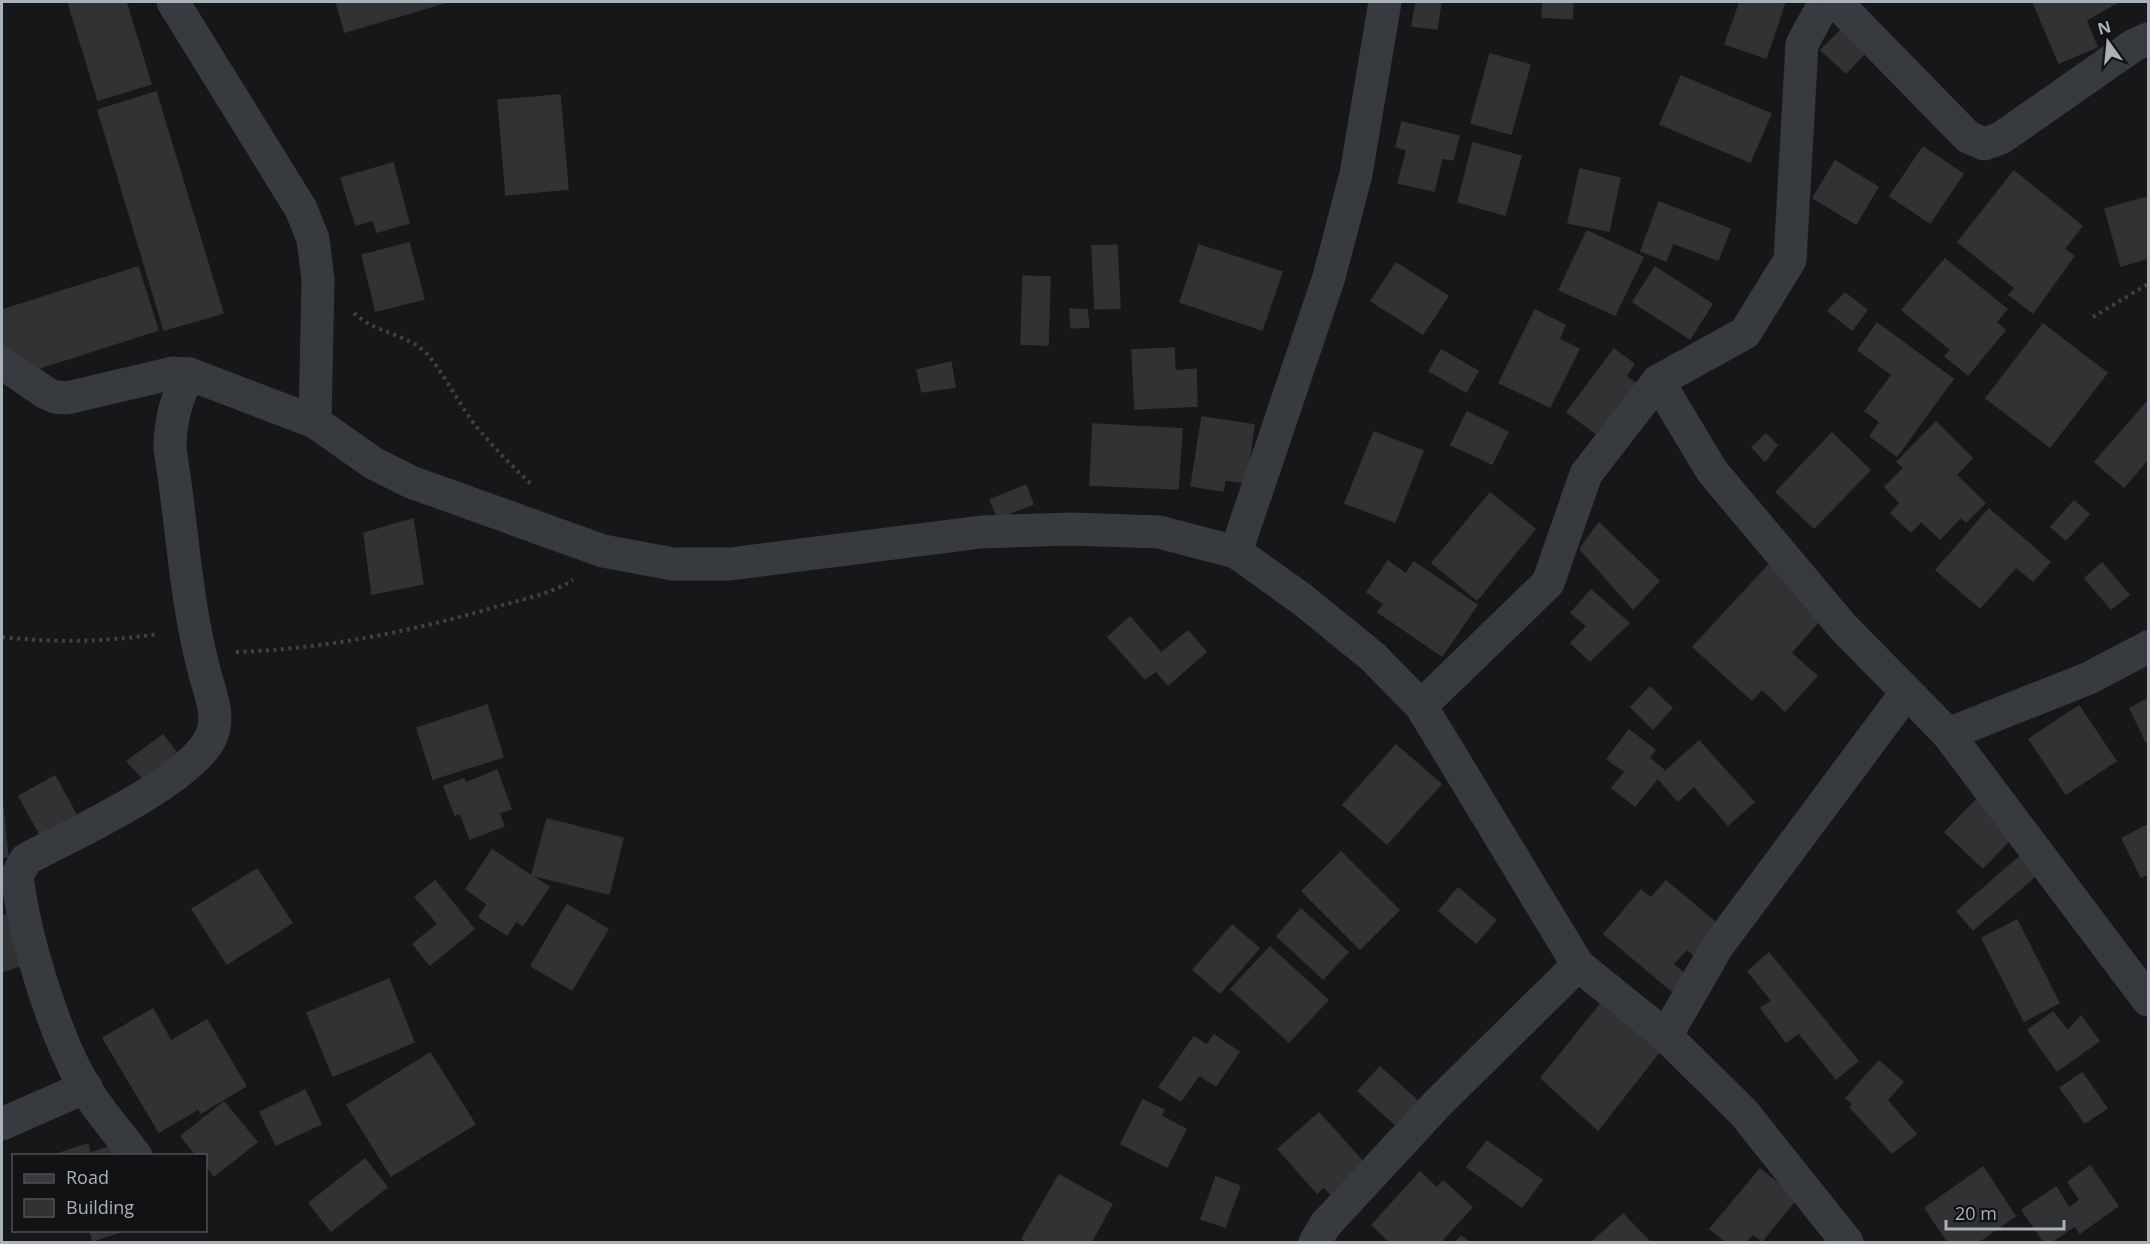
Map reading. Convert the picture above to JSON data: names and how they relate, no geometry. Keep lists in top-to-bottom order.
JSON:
{
  "legend": ["Road", "Building"],
  "scale_bar": "20 m",
  "north": "top"
}
